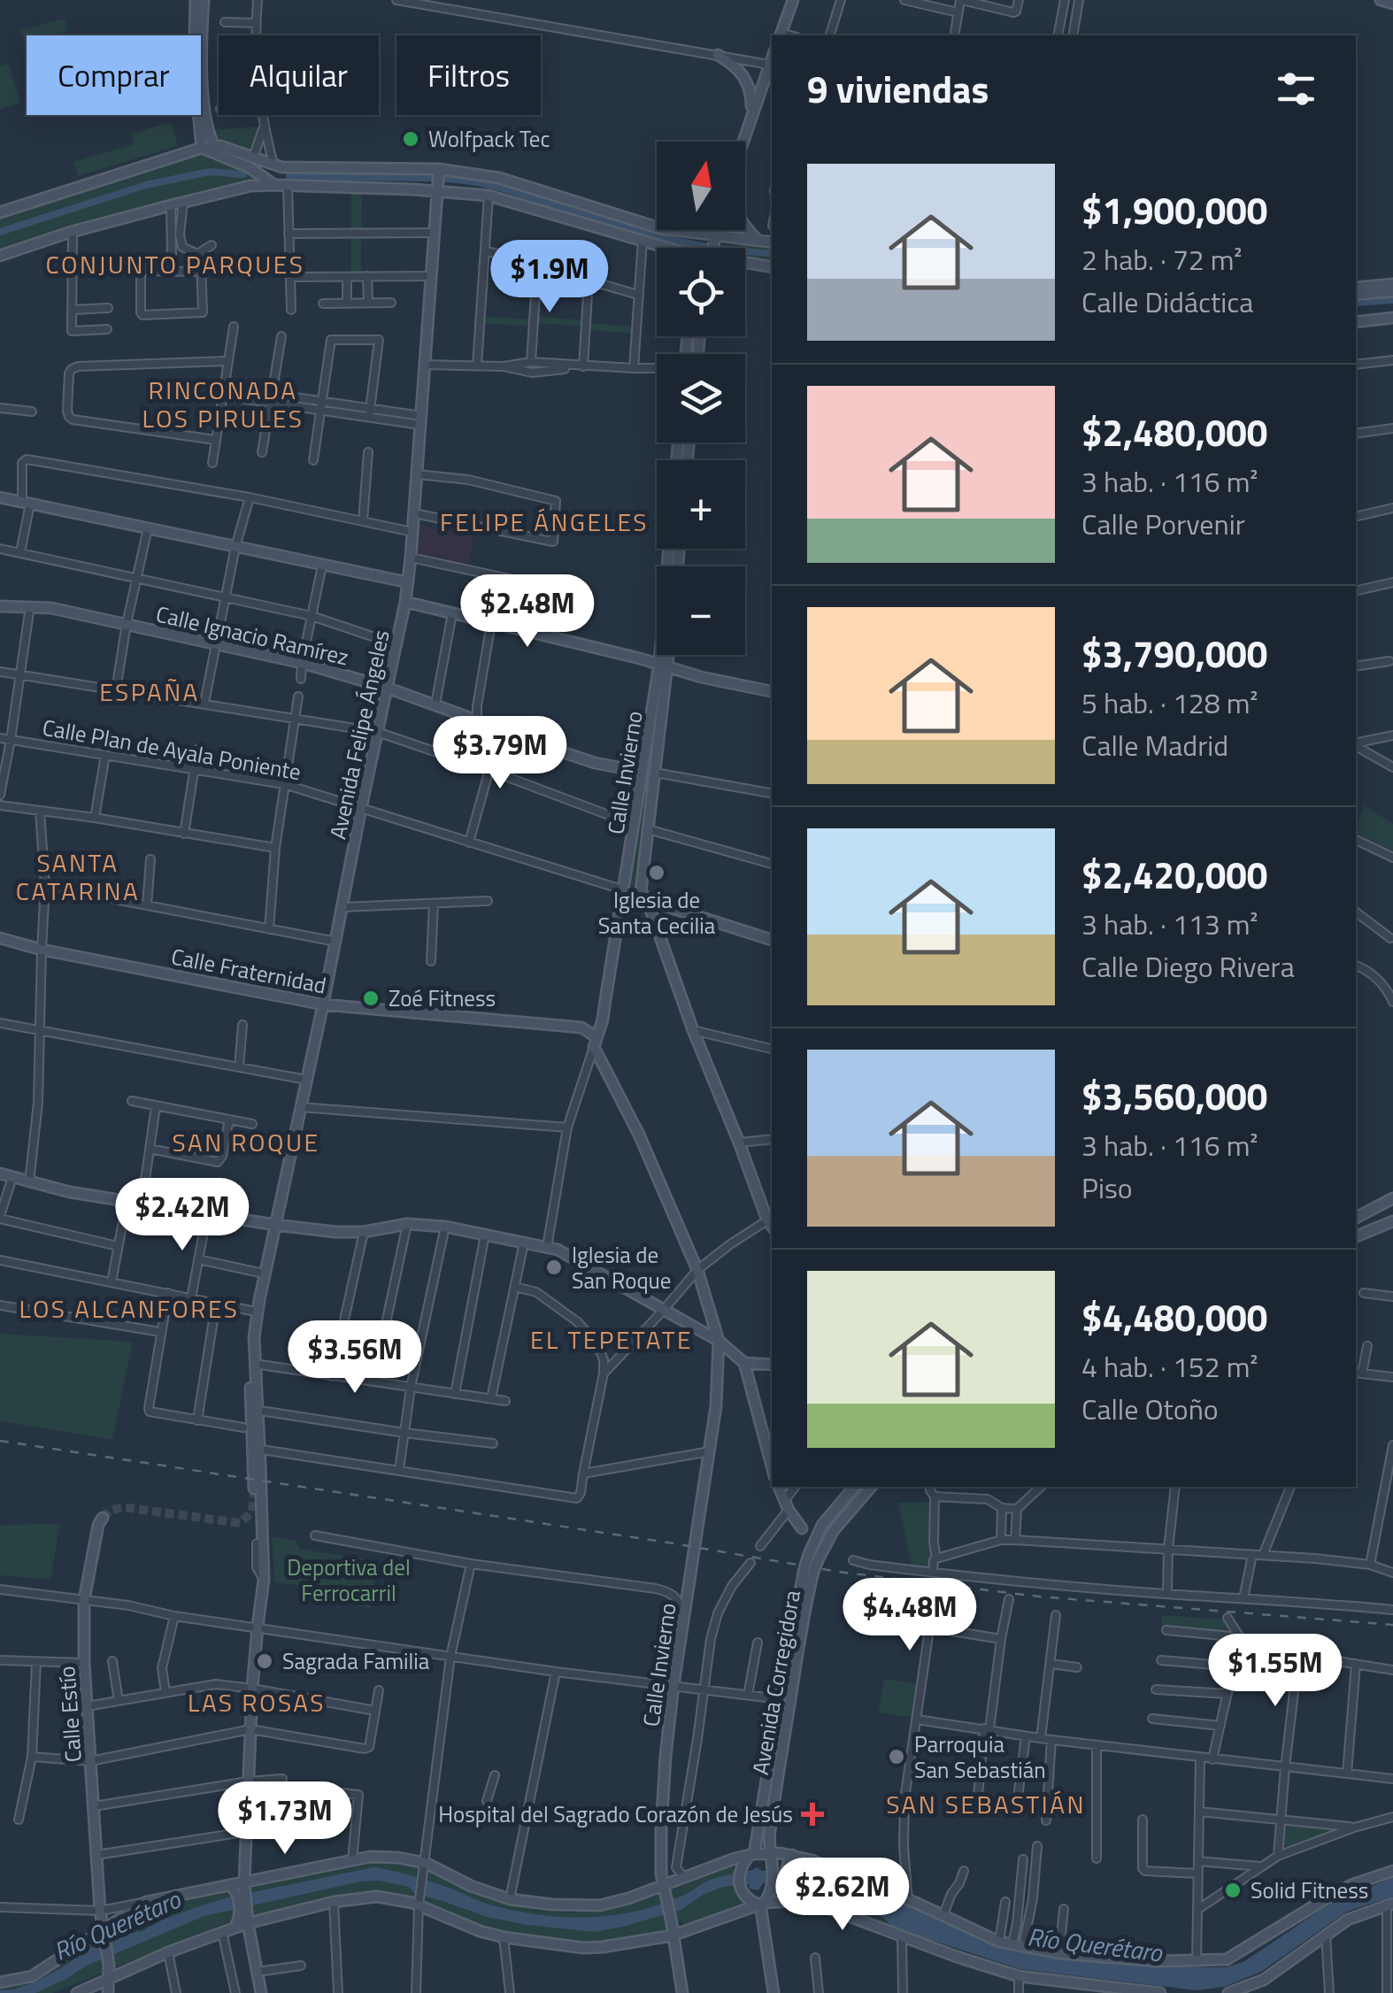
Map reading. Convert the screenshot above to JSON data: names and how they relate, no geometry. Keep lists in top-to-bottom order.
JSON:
{
  "streets": {
    "street": [
      "Calle Ignacio Ramírez",
      "Avenida Felipe Ángeles",
      "Calle Plan de Ayala Poniente",
      "Calle Invierno",
      "Calle Fraternidad",
      "Avenida Corregidora",
      "Calle Estío"
    ]
  },
  "crossings": [
    ["Calle Ignacio Ramírez", "Avenida Felipe Ángeles"],
    ["Calle Ignacio Ramírez", "Calle Invierno"],
    ["Avenida Felipe Ángeles", "Calle Plan de Ayala Poniente"],
    ["Avenida Felipe Ángeles", "Calle Fraternidad"],
    ["Calle Plan de Ayala Poniente", "Calle Invierno"],
    ["Calle Invierno", "Calle Fraternidad"]
  ],
  "districts": [
    "CONJUNTO PARQUES",
    "RINCONADA LOS PIRULES",
    "FELIPE ÁNGELES",
    "ESPAÑA",
    "SANTA CATARINA",
    "SAN ROQUE",
    "LOS ALCANFORES",
    "EL TEPETATE",
    "LAS ROSAS",
    "SAN SEBASTIÁN"
  ],
  "water": ["Río Querétaro"],
  "parks": ["Deportiva del Ferrocarril"],
  "places": {
    "other": [
      "Wolfpack Tec",
      "Iglesia de Santa Cecilia",
      "Zoé Fitness",
      "Iglesia de San Roque",
      "Sagrada Familia",
      "Parroquia San Sebastián",
      "Solid Fitness"
    ],
    "health": ["Hospital del Sagrado Corazón de Jesús"]
  },
  "north": "top",
  "page": {
    "chip": ["Comprar", "Alquilar", "Filtros"],
    "heading": "9 viviendas",
    "map_buttons": ["+", "−"],
    "list": [
      {
        "name": "$1,900,000",
        "note": "2 hab. · 72 m² · Calle Didáctica"
      },
      {
        "name": "$2,480,000",
        "note": "3 hab. · 116 m² · Calle Porvenir"
      },
      {
        "name": "$3,790,000",
        "note": "5 hab. · 128 m² · Calle Madrid"
      },
      {
        "name": "$2,420,000",
        "note": "3 hab. · 113 m² · Calle Diego Rivera"
      },
      {
        "name": "$3,560,000",
        "note": "3 hab. · 116 m² · Piso"
      },
      {
        "name": "$4,480,000",
        "note": "4 hab. · 152 m² · Calle Otoño"
      }
    ],
    "price": [
      "$1.9M",
      "$2.48M",
      "$3.79M",
      "$2.42M",
      "$3.56M",
      "$4.48M",
      "$1.55M",
      "$1.73M",
      "$2.62M"
    ]
  }
}
